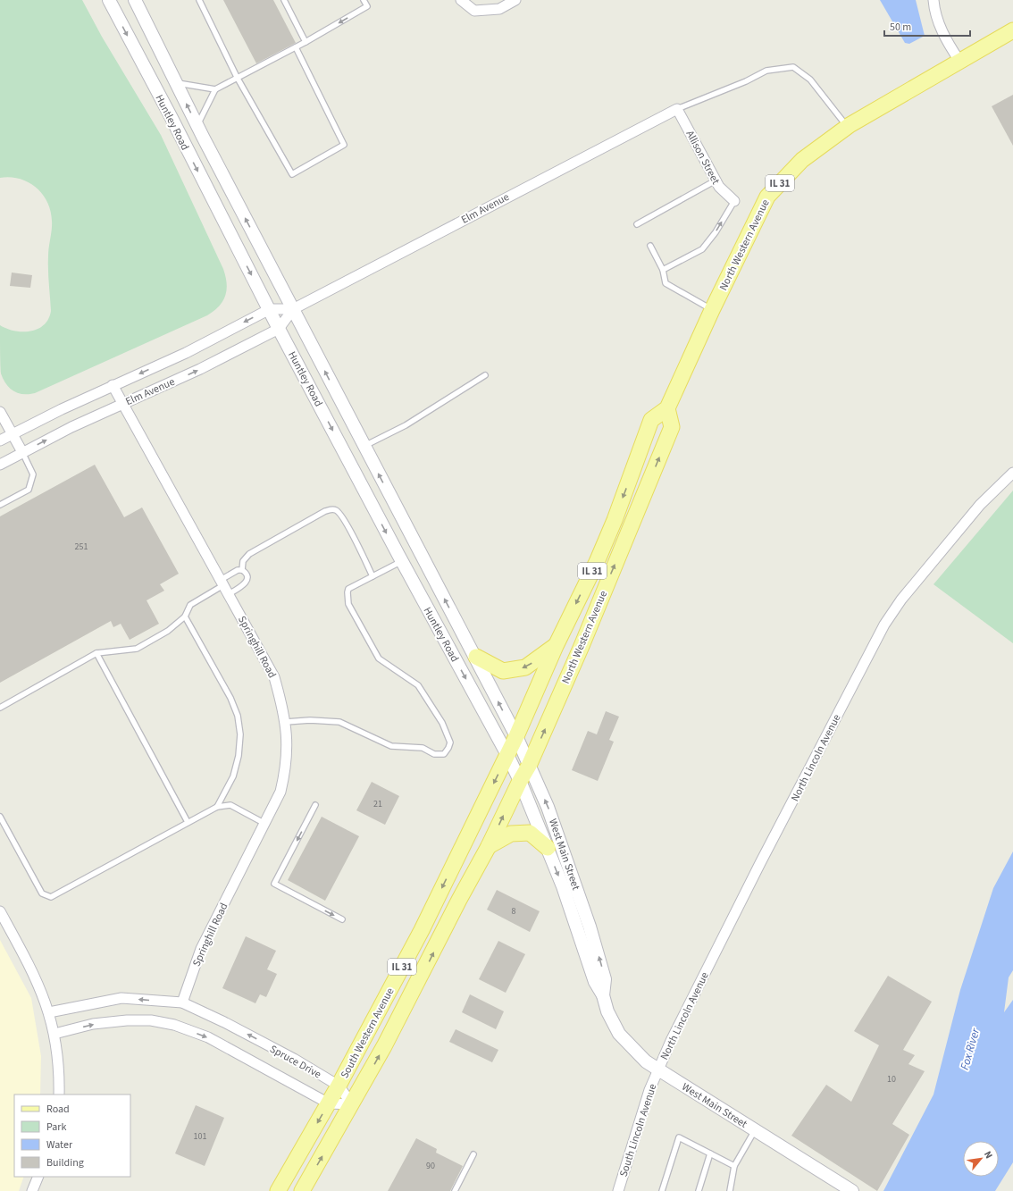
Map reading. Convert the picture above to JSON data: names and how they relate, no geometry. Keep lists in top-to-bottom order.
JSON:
{
  "streets": {
    "main road": ["IL 31", "North Western Avenue", "South Western Avenue"],
    "street": [
      "Huntley Road",
      "Allison Street",
      "Elm Avenue",
      "Springhill Road",
      "North Lincoln Avenue",
      "West Main Street",
      "Spruce Drive",
      "South Lincoln Avenue"
    ]
  },
  "crossings": [
    ["Huntley Road", "Elm Avenue"],
    ["Huntley Road", "North Western Avenue"],
    ["Huntley Road", "West Main Street"],
    ["Huntley Road", "South Western Avenue"],
    ["Allison Street", "Elm Avenue"],
    ["Elm Avenue", "Springhill Road"],
    ["North Western Avenue", "West Main Street"],
    ["North Western Avenue", "South Western Avenue"],
    ["Springhill Road", "Spruce Drive"],
    ["North Lincoln Avenue", "West Main Street"],
    ["North Lincoln Avenue", "South Lincoln Avenue"],
    ["West Main Street", "South Western Avenue"],
    ["West Main Street", "South Lincoln Avenue"],
    ["South Western Avenue", "Spruce Drive"]
  ],
  "water": ["Fox River"],
  "house_numbers": [
    "251",
    "21",
    "8",
    "10",
    "101",
    "90"
  ],
  "legend": [
    "Road",
    "Park",
    "Water",
    "Building"
  ],
  "scale_bar": "50 m",
  "north": "top right"
}
